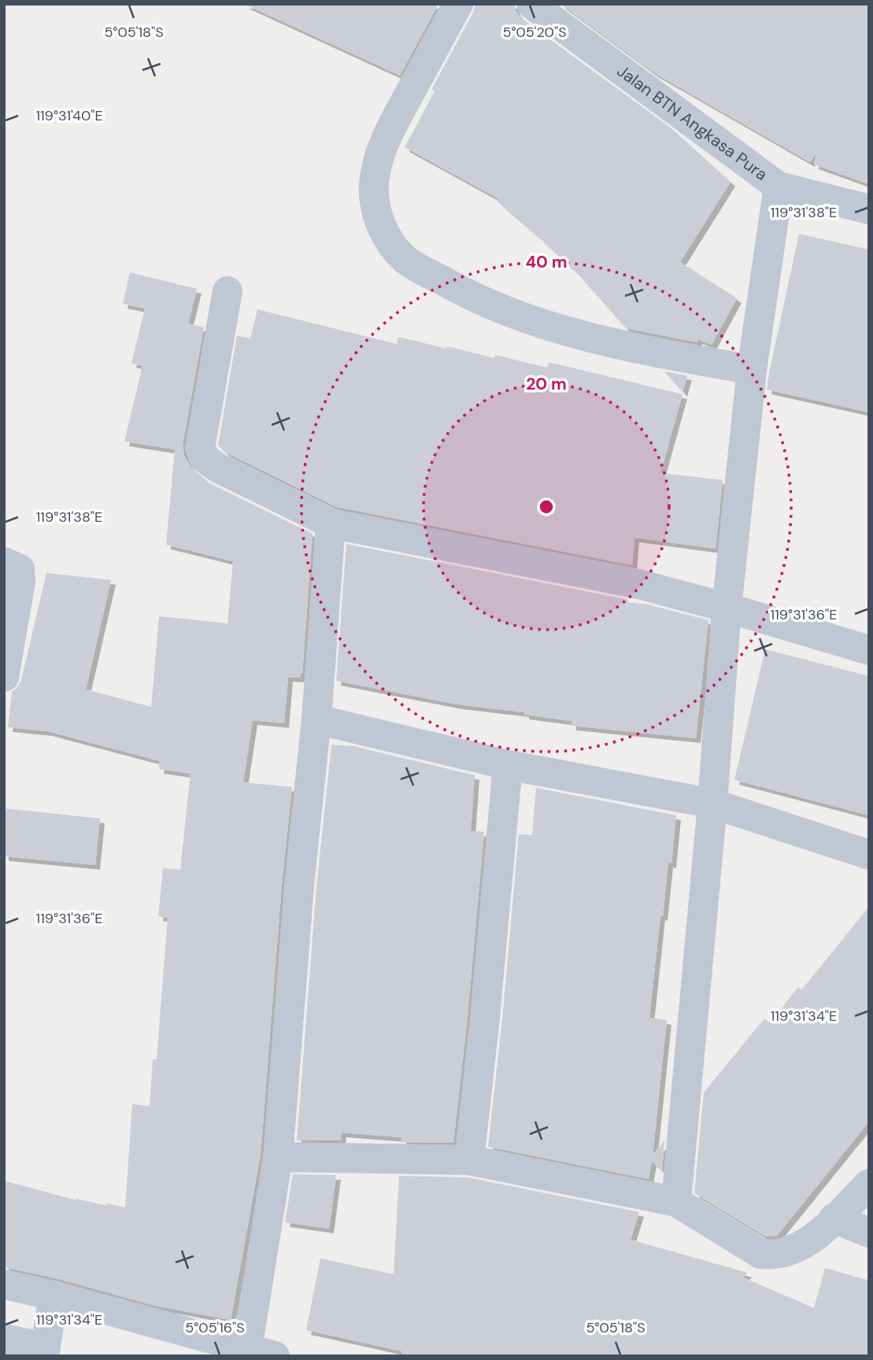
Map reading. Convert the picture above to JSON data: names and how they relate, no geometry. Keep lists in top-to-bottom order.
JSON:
{
  "streets": {
    "street": ["Jalan BTN Angkasa Pura"]
  },
  "coordinates": [
    "5°05'18\"S",
    "5°05'20\"S",
    "119°31'40\"E",
    "119°31'38\"E",
    "119°31'36\"E",
    "119°31'34\"E",
    "5°05'16\"S"
  ],
  "rings": ["40 m", "20 m"]
}
